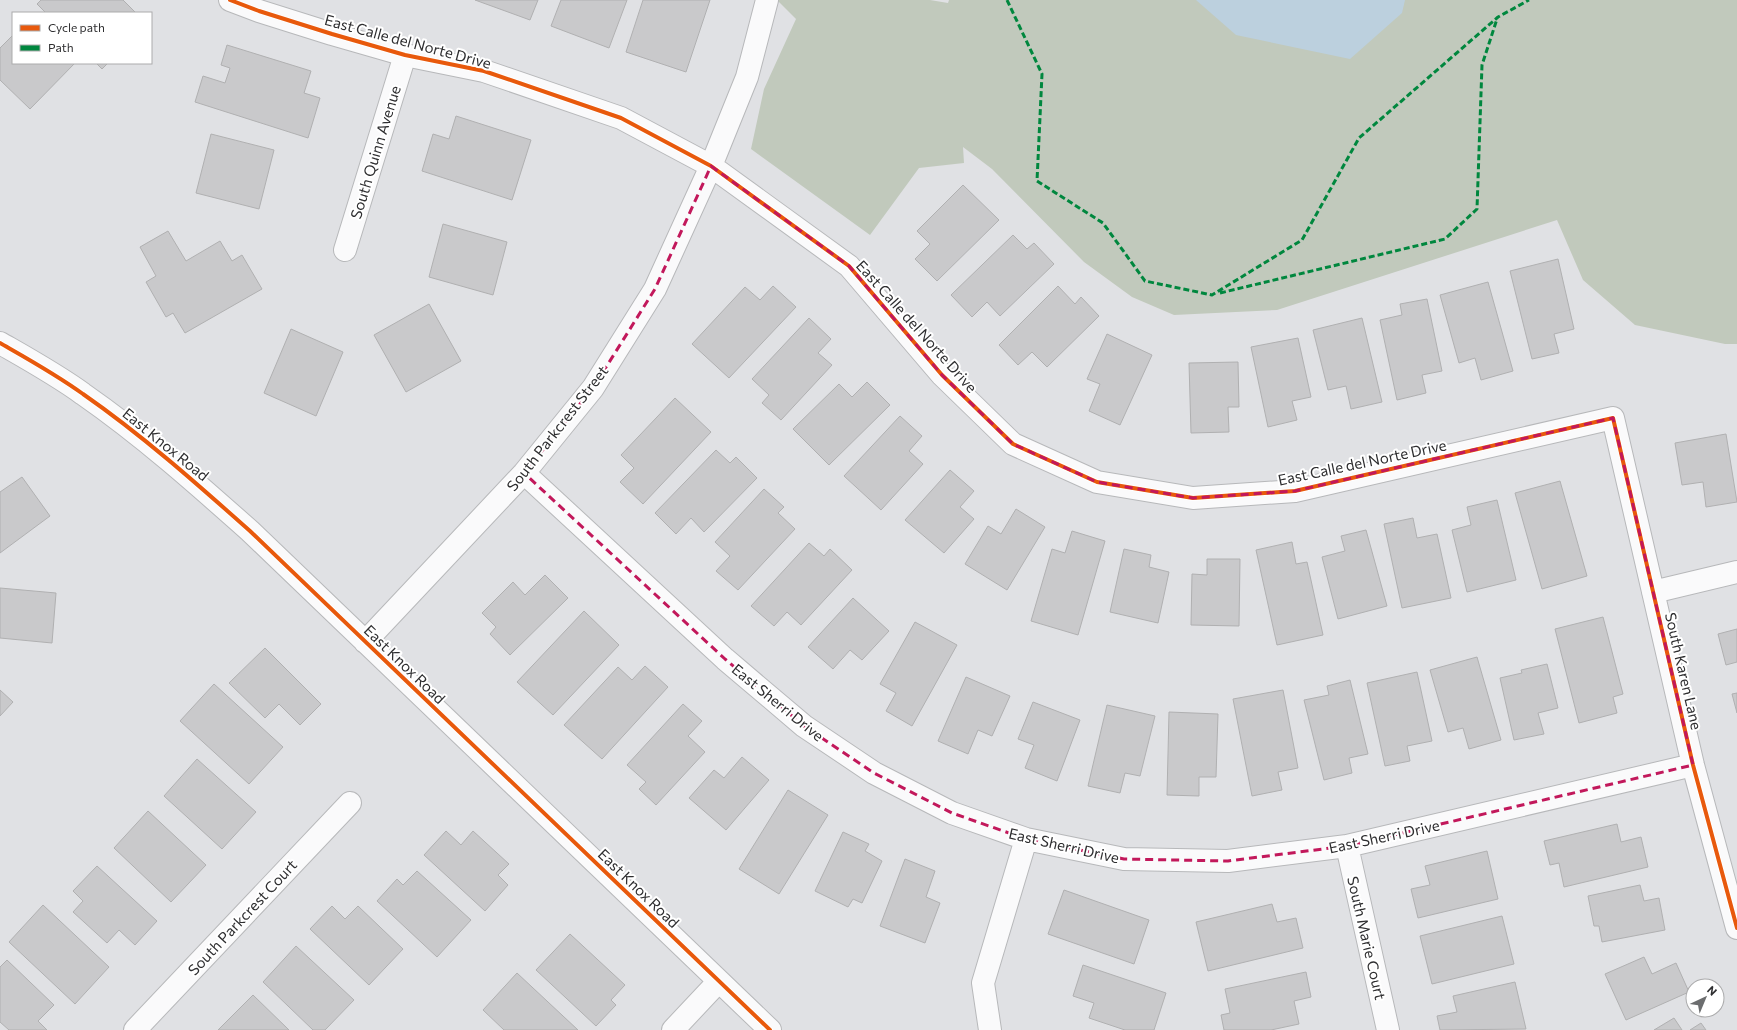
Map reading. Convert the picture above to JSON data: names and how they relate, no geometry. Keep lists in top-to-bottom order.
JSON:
{
  "streets": {
    "street": [
      "East Calle del Norte Drive",
      "South Quinn Avenue",
      "South Parkcrest Street",
      "East Knox Road",
      "South Karen Lane",
      "East Sherri Drive",
      "South Parkcrest Court",
      "South Marie Court"
    ]
  },
  "crossings": [
    ["East Calle del Norte Drive", "South Quinn Avenue"],
    ["East Calle del Norte Drive", "South Parkcrest Street"],
    ["East Calle del Norte Drive", "South Karen Lane"],
    ["South Parkcrest Street", "East Knox Road"],
    ["South Parkcrest Street", "East Sherri Drive"],
    ["South Karen Lane", "East Sherri Drive"],
    ["East Sherri Drive", "South Marie Court"]
  ],
  "legend": ["Cycle path", "Path"],
  "north": "top right"
}
